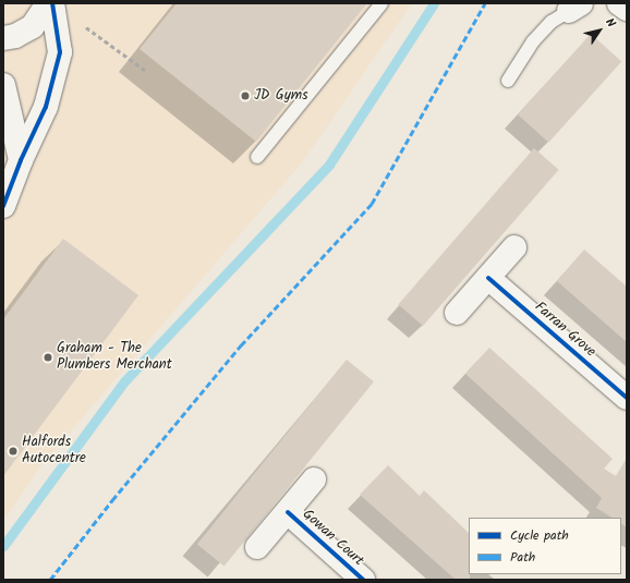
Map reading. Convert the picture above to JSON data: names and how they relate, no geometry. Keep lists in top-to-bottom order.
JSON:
{
  "streets": {
    "street": ["Farran Grove", "Gowan Court"]
  },
  "places": ["JD Gyms", "Graham - The Plumbers Merchant", "Halfords Autocentre"],
  "legend": ["Cycle path", "Path"],
  "north": "top right"
}
